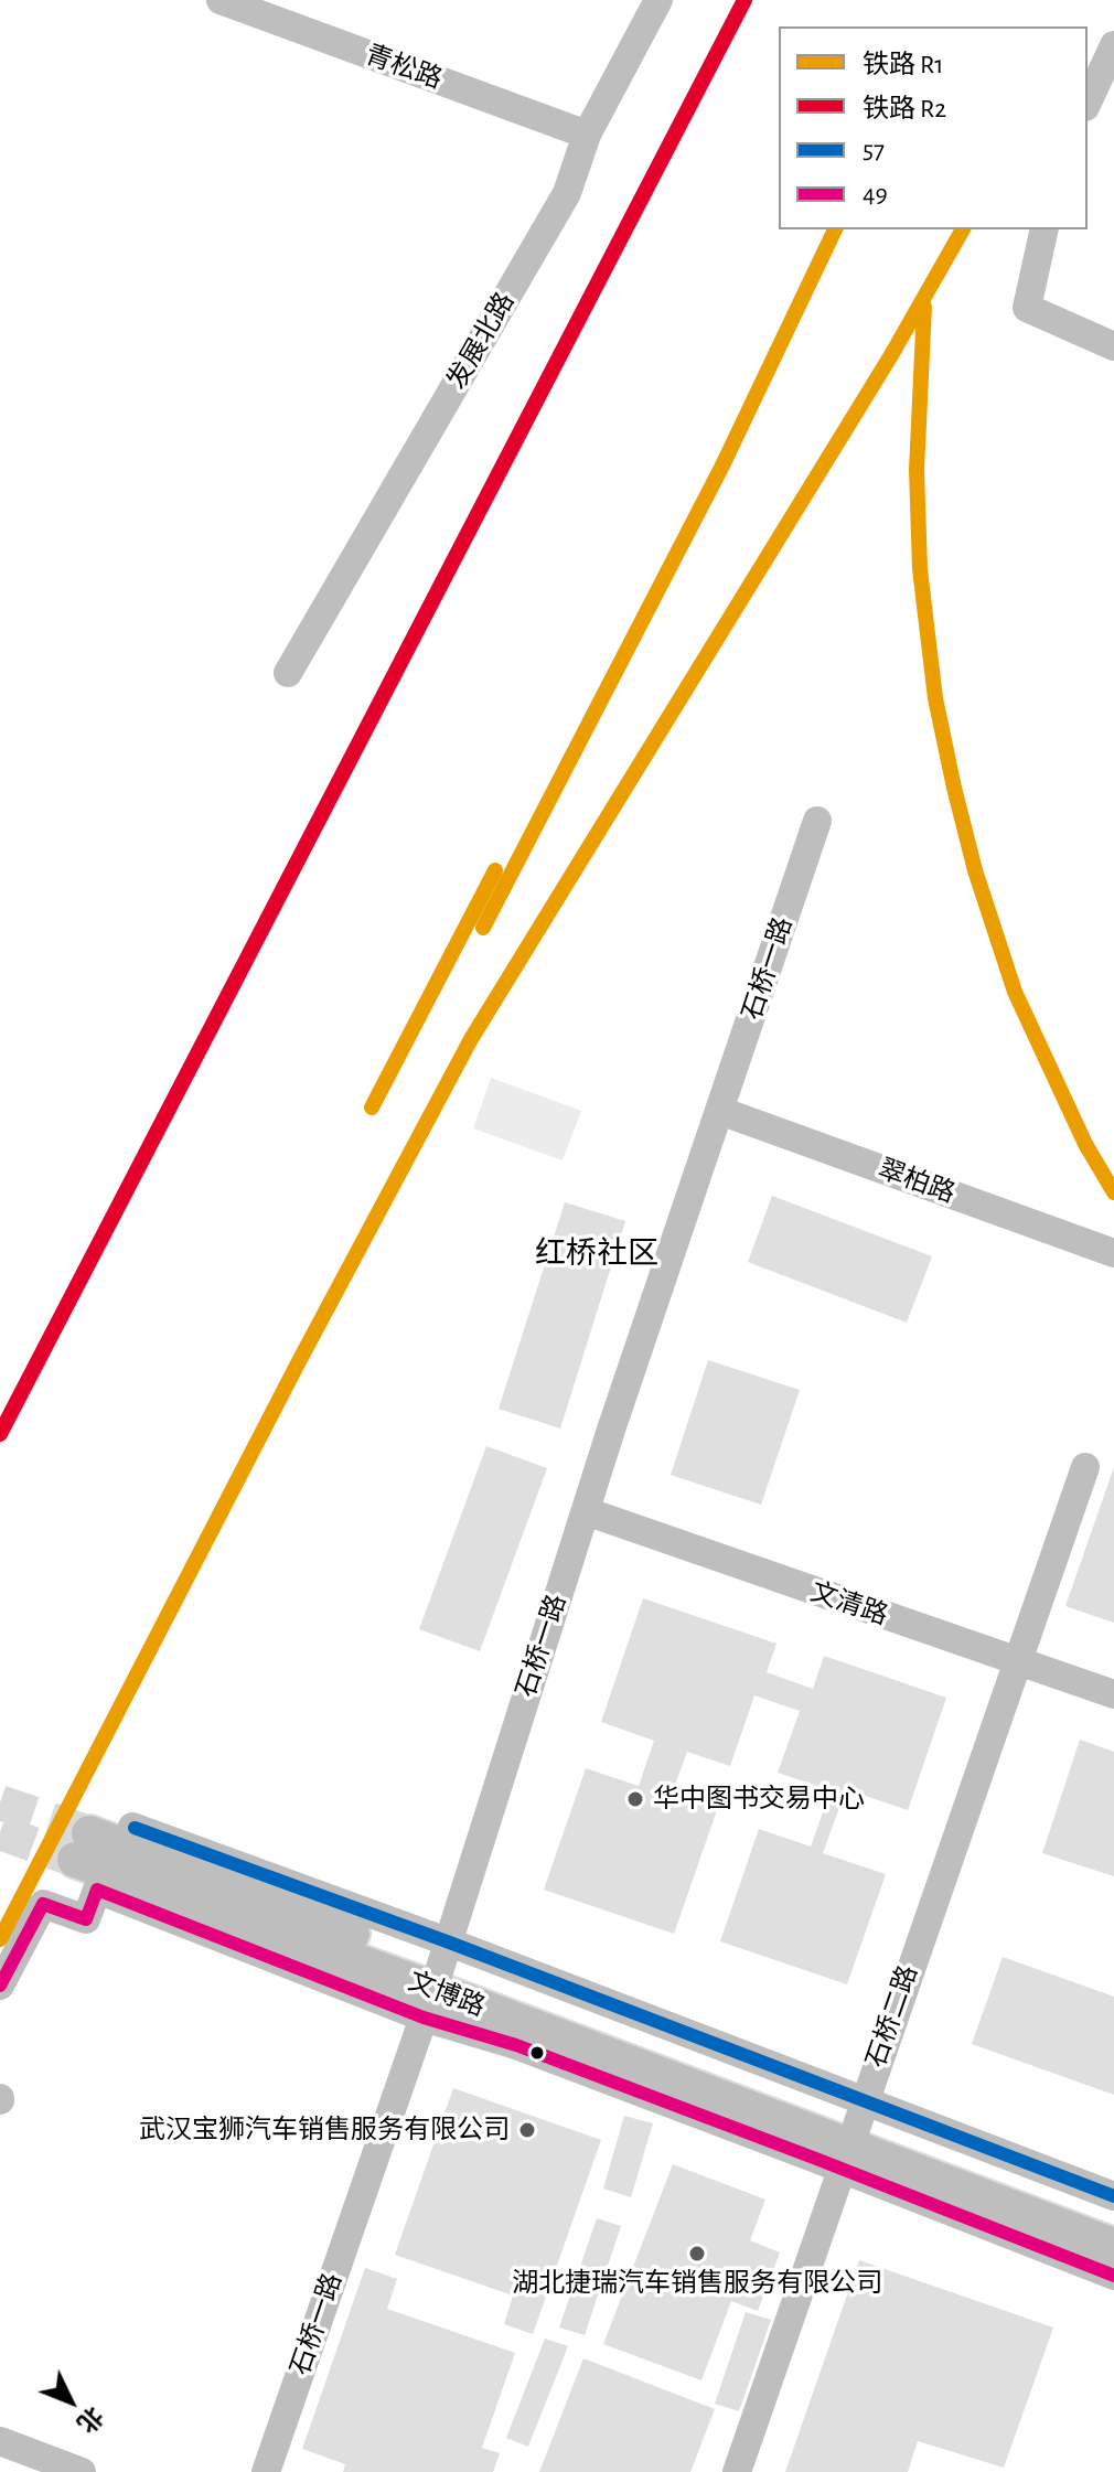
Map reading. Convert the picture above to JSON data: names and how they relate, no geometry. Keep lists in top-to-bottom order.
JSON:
{
  "streets": {
    "main road": ["文博路"],
    "street": [
      "青松路",
      "发展北路",
      "石桥一路",
      "翠柏路",
      "文清路",
      "石桥二路"
    ]
  },
  "crossings": [
    ["青松路", "发展北路"],
    ["石桥一路", "翠柏路"],
    ["石桥一路", "文清路"],
    ["石桥一路", "文博路"],
    ["文清路", "石桥二路"],
    ["文博路", "石桥二路"]
  ],
  "districts": ["红桥社区"],
  "places": ["华中图书交易中心", "武汉宝狮汽车销售服务有限公司", "湖北捷瑞汽车销售服务有限公司"],
  "lines": [
    "rail line R2",
    "rail line R1",
    "transit line 57",
    "transit line 49"
  ],
  "legend": [
    "铁路 R1",
    "铁路 R2",
    "57",
    "49"
  ],
  "north": "bottom right"
}
